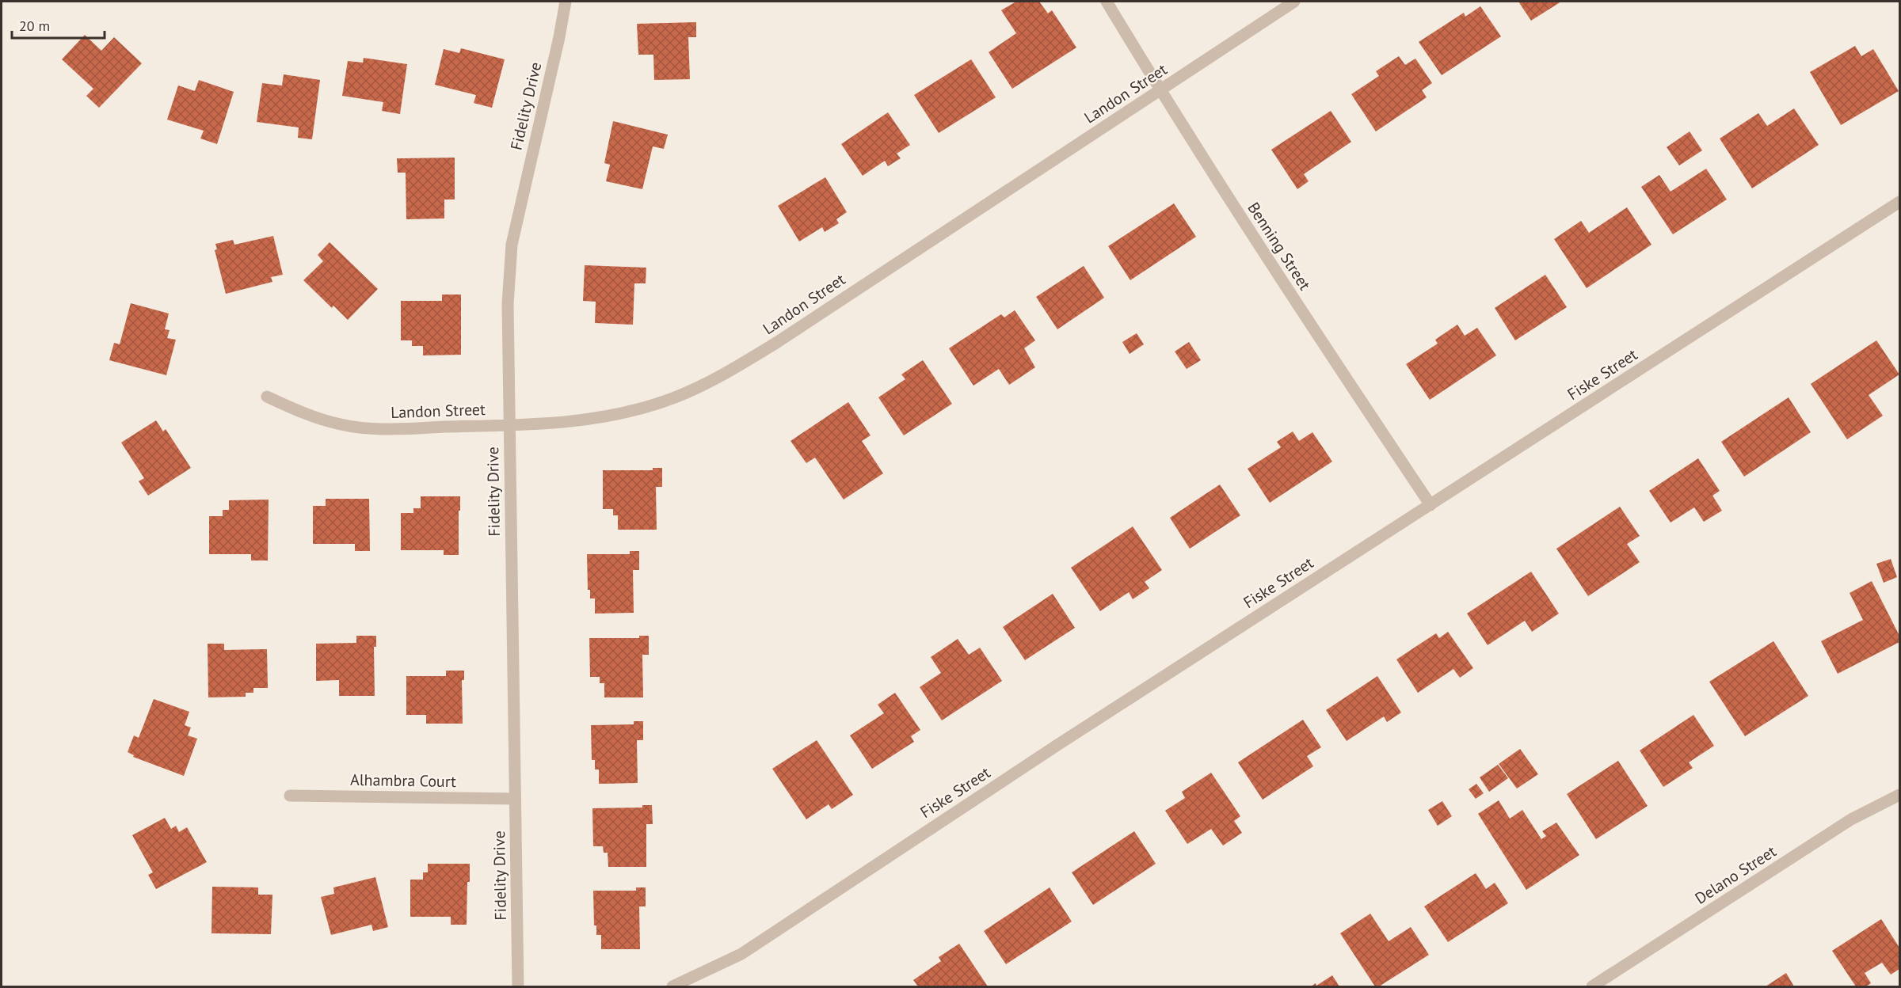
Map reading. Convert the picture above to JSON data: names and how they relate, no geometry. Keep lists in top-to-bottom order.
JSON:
{
  "streets": {
    "street": [
      "Landon Street",
      "Fidelity Drive",
      "Benning Street",
      "Fiske Street",
      "Alhambra Court",
      "Delano Street"
    ]
  },
  "crossings": [
    ["Landon Street", "Fidelity Drive"],
    ["Landon Street", "Benning Street"],
    ["Fidelity Drive", "Alhambra Court"],
    ["Benning Street", "Fiske Street"]
  ],
  "scale_bar": "20 m"
}
